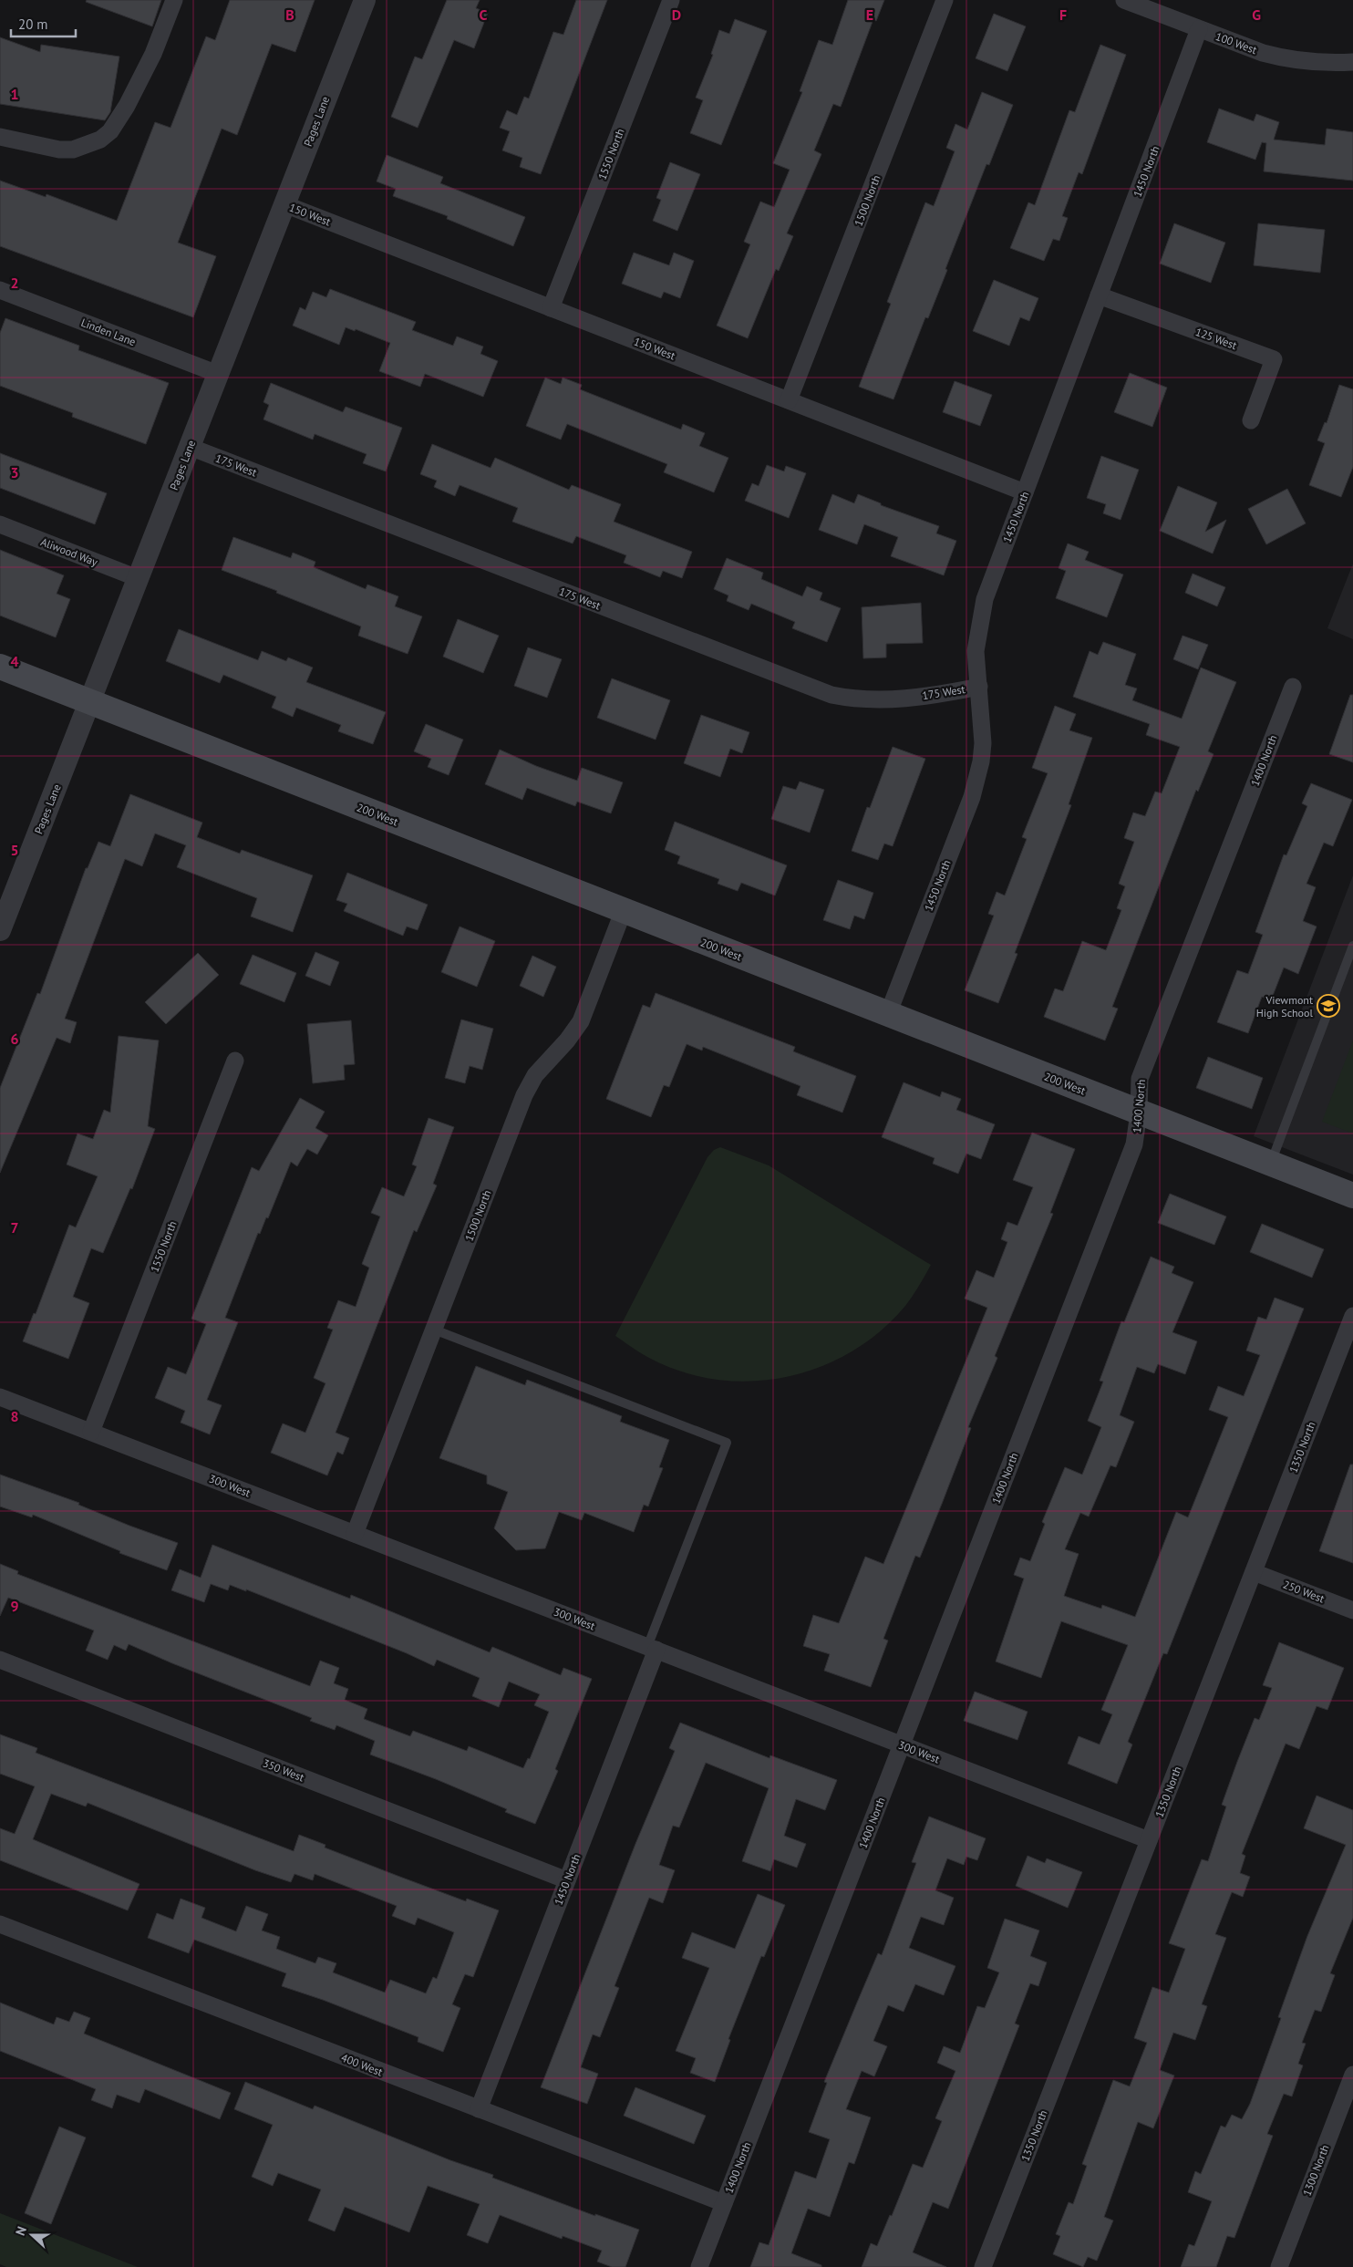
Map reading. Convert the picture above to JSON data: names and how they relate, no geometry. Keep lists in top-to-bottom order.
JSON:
{
  "streets": {
    "main road": ["200 West"],
    "street": [
      "100 West",
      "Pages Lane",
      "1550 North",
      "1450 North",
      "1500 North",
      "150 West",
      "Linden Lane",
      "125 West",
      "175 West",
      "Aliwood Way",
      "1400 North",
      "1350 North",
      "300 West",
      "250 West",
      "350 West",
      "400 West",
      "1300 North"
    ]
  },
  "crossings": [
    ["100 West", "1450 North"],
    ["Pages Lane", "150 West"],
    ["Pages Lane", "Linden Lane"],
    ["Pages Lane", "175 West"],
    ["Pages Lane", "Aliwood Way"],
    ["Pages Lane", "200 West"],
    ["1550 North", "150 West"],
    ["1550 North", "300 West"],
    ["1450 North", "150 West"],
    ["1450 North", "125 West"],
    ["1450 North", "175 West"],
    ["1450 North", "200 West"],
    ["1450 North", "300 West"],
    ["1450 North", "350 West"],
    ["1450 North", "400 West"],
    ["1500 North", "150 West"],
    ["1500 North", "200 West"],
    ["1500 North", "300 West"],
    ["1400 North", "200 West"],
    ["1400 North", "300 West"],
    ["1400 North", "400 West"],
    ["1350 North", "300 West"],
    ["1350 North", "250 West"]
  ],
  "places": {
    "school or university": ["Viewmont High School"]
  },
  "scale_bar": "20 m",
  "north": "left",
  "grid": {
    "columns": [
      "B",
      "C",
      "D",
      "E",
      "F",
      "G"
    ],
    "rows": [
      "1",
      "2",
      "3",
      "4",
      "5",
      "6",
      "7",
      "8",
      "9"
    ]
  }
}
